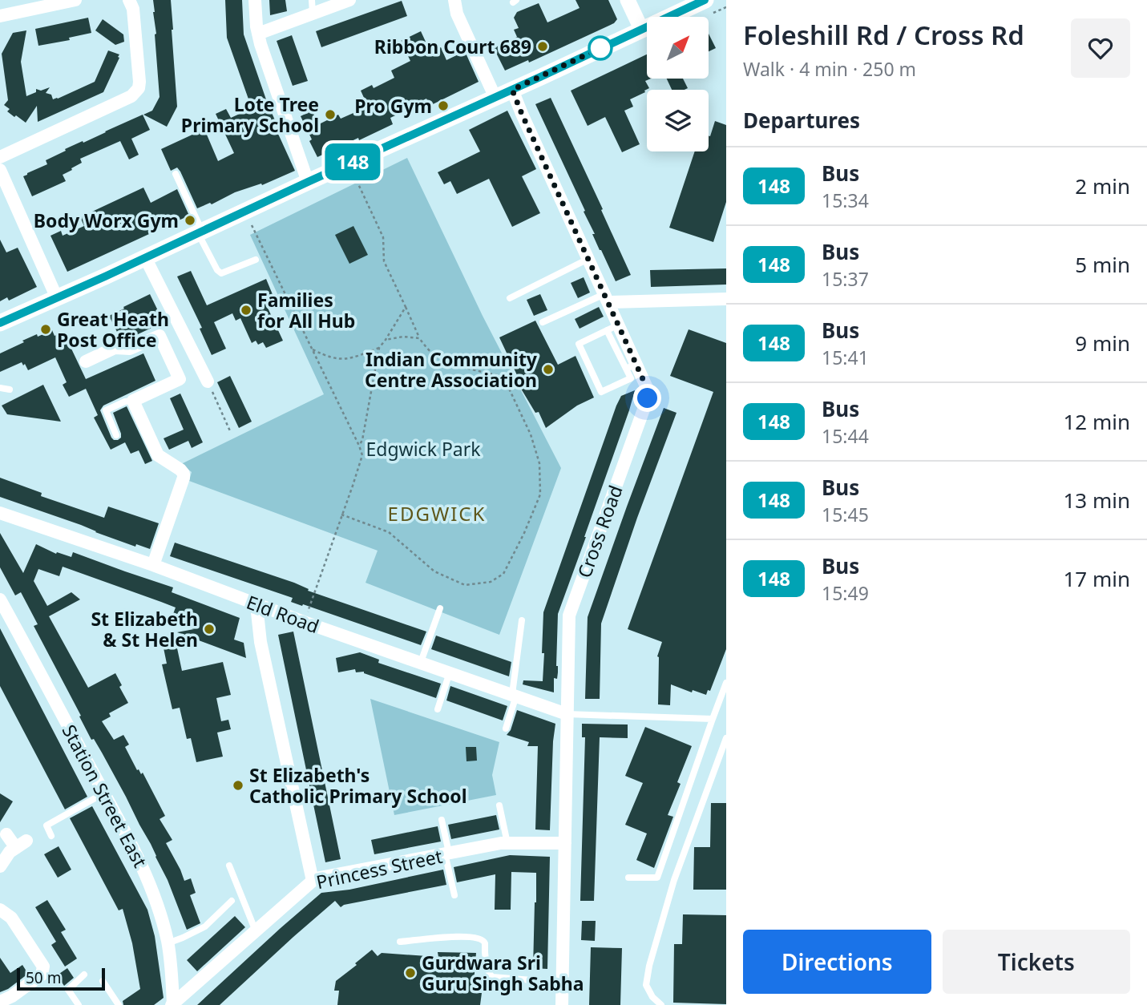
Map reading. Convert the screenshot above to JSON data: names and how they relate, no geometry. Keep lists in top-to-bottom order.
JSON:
{
  "streets": {
    "street": [
      "Cross Road",
      "Eld Road",
      "Station Street East",
      "Princess Street"
    ]
  },
  "crossings": [
    ["Cross Road", "Eld Road"],
    ["Cross Road", "Princess Street"],
    ["Station Street East", "Princess Street"]
  ],
  "districts": ["EDGWICK"],
  "parks": ["Edgwick Park"],
  "places": [
    "Ribbon Court 689",
    "Pro Gym",
    "Lote Tree Primary School",
    "Body Worx Gym",
    "Families for All Hub",
    "Great Heath Post Office",
    "Indian Community Centre Association",
    "St Elizabeth & St Helen",
    "St Elizabeth's Catholic Primary School",
    "Gurdwara Sri Guru Singh Sabha"
  ],
  "lines": ["bus line 148"],
  "scale_bar": "50 m",
  "north": "top right",
  "page": {
    "on_map": "148",
    "heading": [
      ["Foleshill Rd / Cross Rd", "Walk · 4 min · 250 m"],
      "Departures"
    ],
    "list": [
      {
        "mark": "148",
        "name": "Bus",
        "note": "15:34",
        "value": "2 min"
      },
      {
        "mark": "148",
        "name": "Bus",
        "note": "15:37",
        "value": "5 min"
      },
      {
        "mark": "148",
        "name": "Bus",
        "note": "15:41",
        "value": "9 min"
      },
      {
        "mark": "148",
        "name": "Bus",
        "note": "15:44",
        "value": "12 min"
      },
      {
        "mark": "148",
        "name": "Bus",
        "note": "15:45",
        "value": "13 min"
      },
      {
        "mark": "148",
        "name": "Bus",
        "note": "15:49",
        "value": "17 min"
      }
    ],
    "buttons": ["Directions", "Tickets"],
    "scale": "50 m"
  }
}
